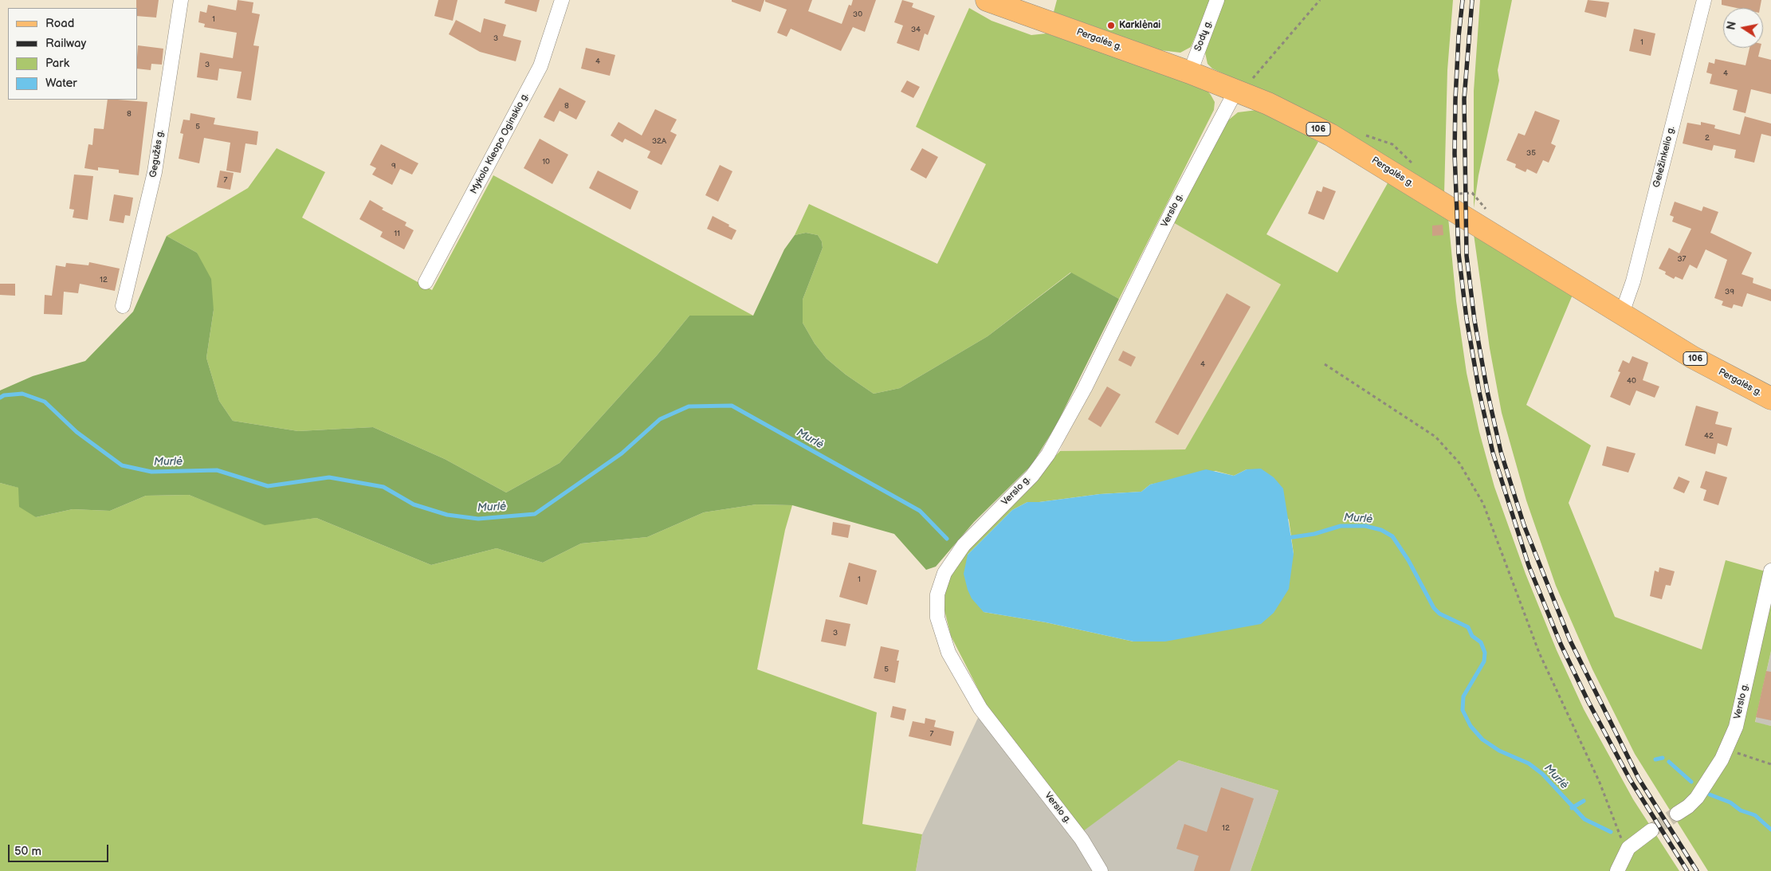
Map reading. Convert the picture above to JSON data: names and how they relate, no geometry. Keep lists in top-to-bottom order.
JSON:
{
  "streets": {
    "main road": ["Pergalės g.", "106"],
    "street": [
      "Sodų g.",
      "Mykolo Kleopo Oginskio g.",
      "Gegužės g.",
      "Geležinkelio g.",
      "Verslo g."
    ]
  },
  "crossings": [
    ["Sodų g.", "Pergalės g."],
    ["Pergalės g.", "Geležinkelio g."],
    ["Pergalės g.", "Verslo g."]
  ],
  "water": ["Murlė"],
  "places": ["Karklėnai"],
  "house_numbers": [
    "30",
    "1",
    "34",
    "3",
    "1",
    "4",
    "3",
    "4",
    "8",
    "8",
    "5",
    "2",
    "32A",
    "35",
    "10",
    "9",
    "7",
    "11",
    "37",
    "12",
    "39",
    "4",
    "40",
    "42",
    "1",
    "3",
    "5",
    "7",
    "12"
  ],
  "legend": [
    "Road",
    "Railway",
    "Park",
    "Water"
  ],
  "scale_bar": "50 m",
  "north": "left"
}
